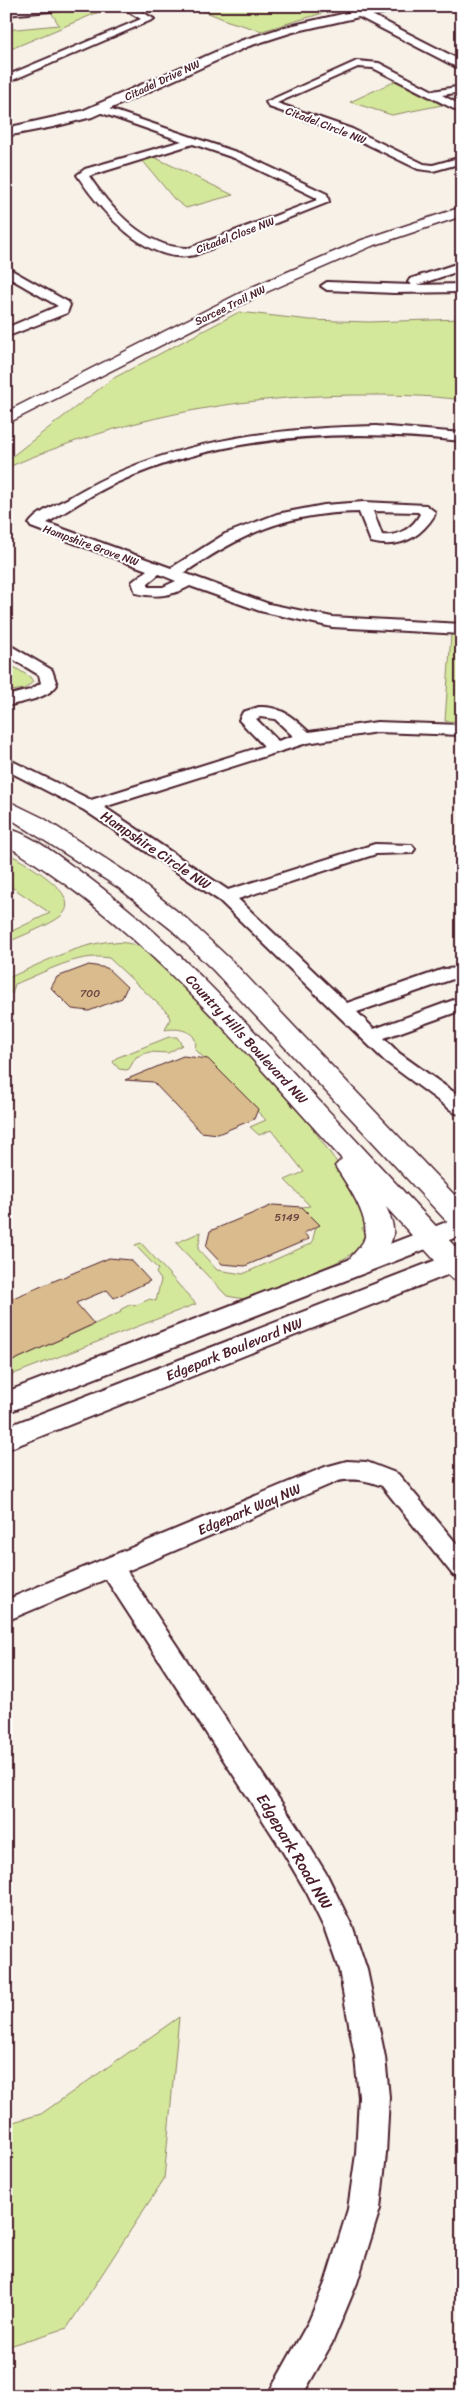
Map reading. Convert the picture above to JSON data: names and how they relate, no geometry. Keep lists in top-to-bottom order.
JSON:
{
  "streets": {
    "main road": ["Sarcee Trail NW", "Country Hills Boulevard NW"],
    "street": [
      "Citadel Drive NW",
      "Citadel Circle NW",
      "Citadel Close NW",
      "Hampshire Grove NW",
      "Hampshire Circle NW",
      "Edgepark Boulevard NW",
      "Edgepark Way NW",
      "Edgepark Road NW"
    ]
  },
  "crossings": [
    ["Citadel Drive NW", "Citadel Close NW"],
    ["Country Hills Boulevard NW", "Edgepark Boulevard NW"],
    ["Edgepark Way NW", "Edgepark Road NW"]
  ],
  "house_numbers": ["700", "5149"]
}
